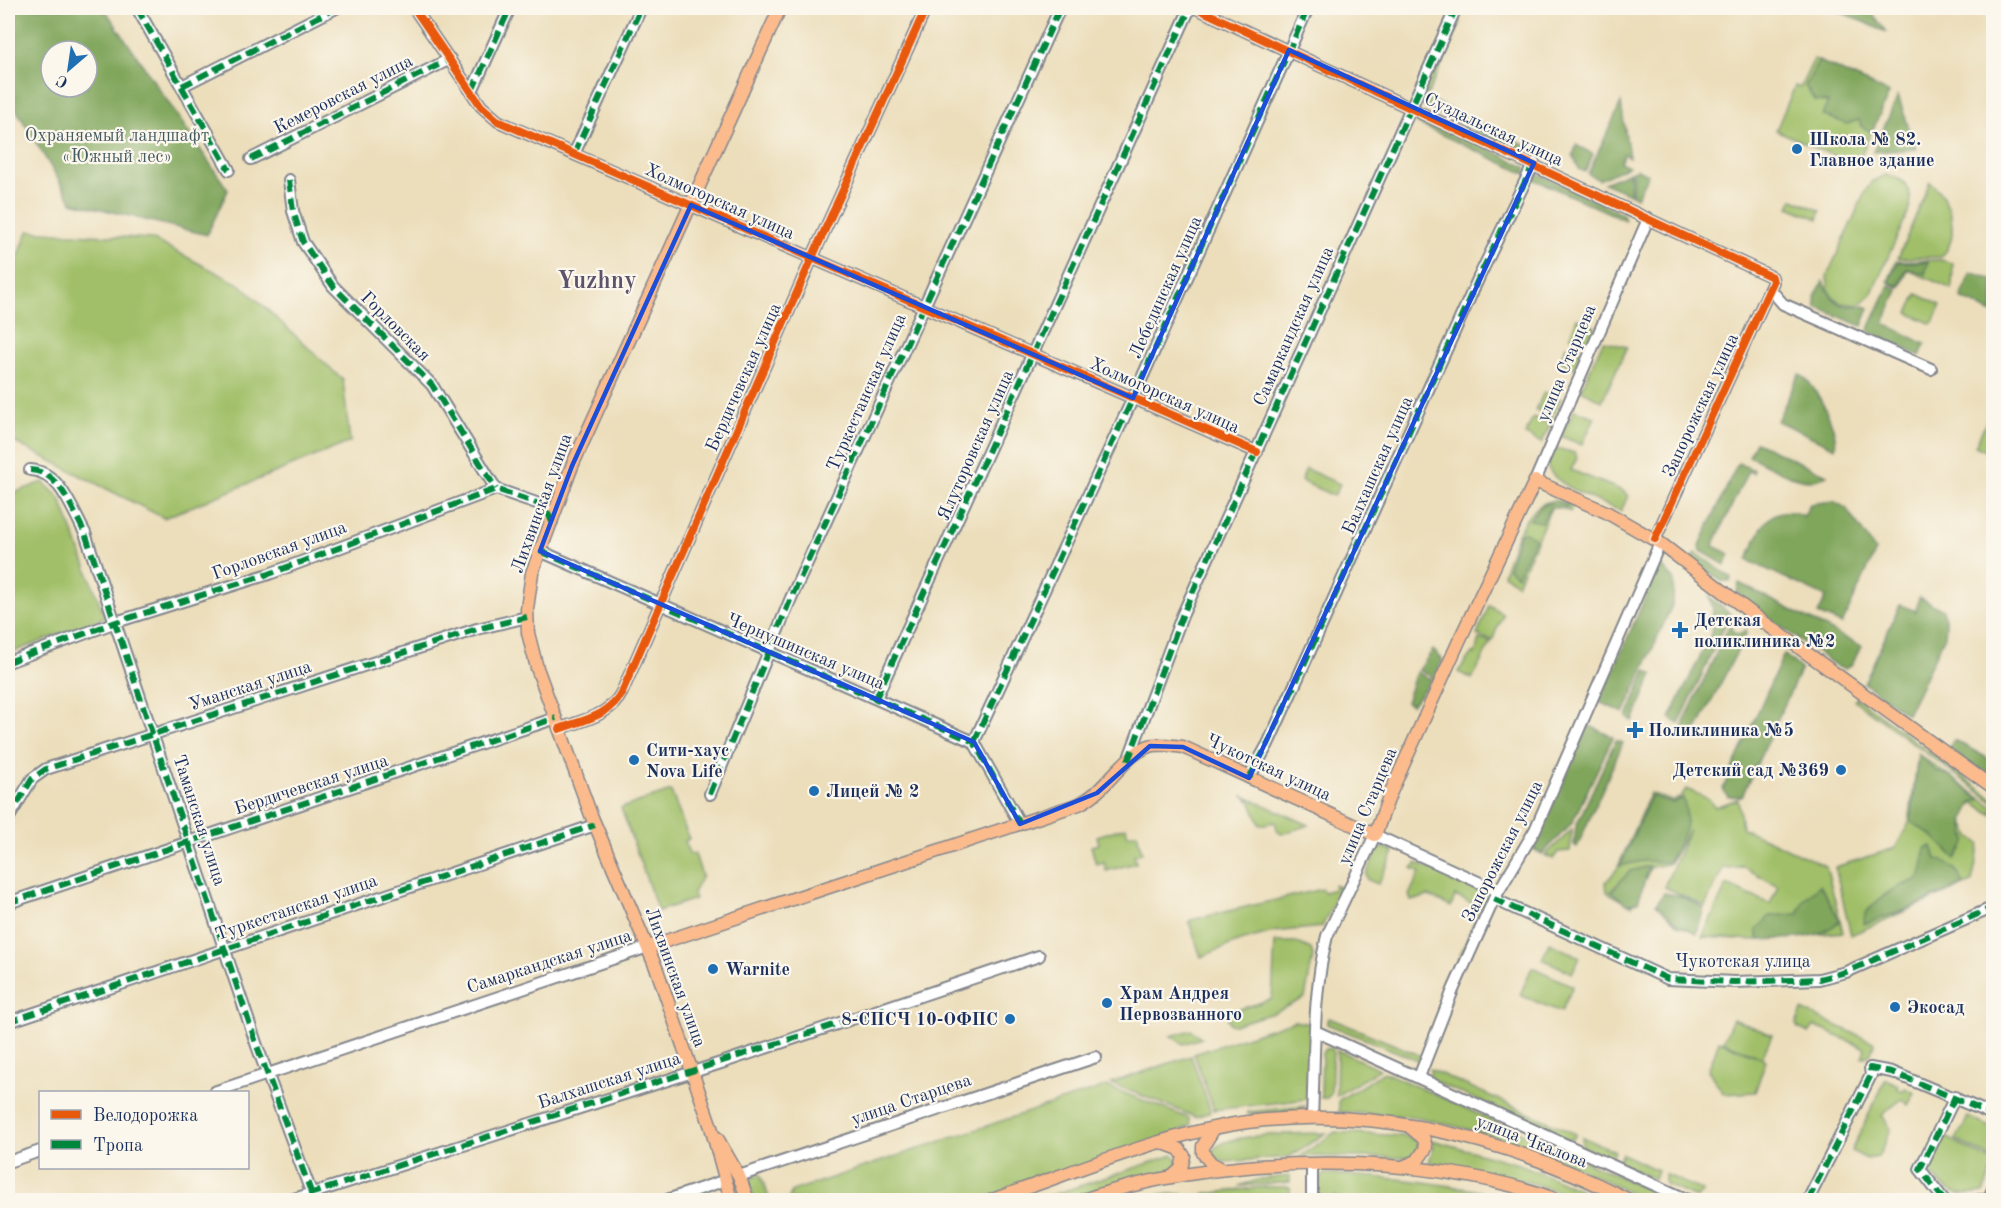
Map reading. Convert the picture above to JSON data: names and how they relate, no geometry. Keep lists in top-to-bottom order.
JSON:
{
  "streets": {
    "main road": [
      "Самаркандская улица",
      "улица Старцева",
      "Лихвинская улица",
      "Чукотская улица",
      "улица Чкалова"
    ],
    "street": [
      "Кемеровская улица",
      "Суздальская улица",
      "Холмогорская улица",
      "Лебединская улица",
      "Горловская",
      "Бердичевская улица",
      "Туркестанская улица",
      "Запорожская улица",
      "Ялуторовская улица",
      "Балхашская улица",
      "Горловская улица",
      "Чернушинская улица",
      "Уманская улица",
      "Таманская улица"
    ]
  },
  "crossings": [
    ["Кемеровская улица", "Холмогорская улица"],
    ["Суздальская улица", "Лебединская улица"],
    ["Суздальская улица", "Самаркандская улица"],
    ["Суздальская улица", "улица Старцева"],
    ["Суздальская улица", "Запорожская улица"],
    ["Суздальская улица", "Балхашская улица"],
    ["Холмогорская улица", "Лебединская улица"],
    ["Холмогорская улица", "Самаркандская улица"],
    ["Холмогорская улица", "Бердичевская улица"],
    ["Холмогорская улица", "Туркестанская улица"],
    ["Холмогорская улица", "Ялуторовская улица"],
    ["Холмогорская улица", "Лихвинская улица"],
    ["Лебединская улица", "Чернушинская улица"],
    ["Горловская", "Горловская улица"],
    ["Самаркандская улица", "Лихвинская улица"],
    ["Самаркандская улица", "Чукотская улица"],
    ["Самаркандская улица", "Таманская улица"],
    ["улица Старцева", "Чукотская улица"],
    ["улица Старцева", "улица Чкалова"],
    ["Бердичевская улица", "Лихвинская улица"],
    ["Бердичевская улица", "Чернушинская улица"],
    ["Бердичевская улица", "Таманская улица"],
    ["Туркестанская улица", "Лихвинская улица"],
    ["Туркестанская улица", "Чернушинская улица"],
    ["Туркестанская улица", "Таманская улица"],
    ["Запорожская улица", "Чукотская улица"],
    ["Ялуторовская улица", "Чернушинская улица"],
    ["Балхашская улица", "Лихвинская улица"],
    ["Балхашская улица", "Чукотская улица"],
    ["Балхашская улица", "Таманская улица"],
    ["Лихвинская улица", "Чернушинская улица"],
    ["Лихвинская улица", "Уманская улица"],
    ["Горловская улица", "Таманская улица"],
    ["Уманская улица", "Таманская улица"]
  ],
  "districts": ["Yuzhny"],
  "parks": ["Охраняемый ландшафт «Южный лес»"],
  "places": {
    "other": [
      "Школа № 82. Главное здание",
      "Сити-хаус Nova Life",
      "Детский сад №369",
      "Лицей № 2",
      "Warnite",
      "Храм Андрея Первозванного",
      "Экосад",
      "8-СПСЧ 10-ОФПС"
    ],
    "health": ["Детская поликлиника №2", "Поликлиника №5"]
  },
  "legend": ["Велодорожка", "Тропа"],
  "north": "bottom left"
}
